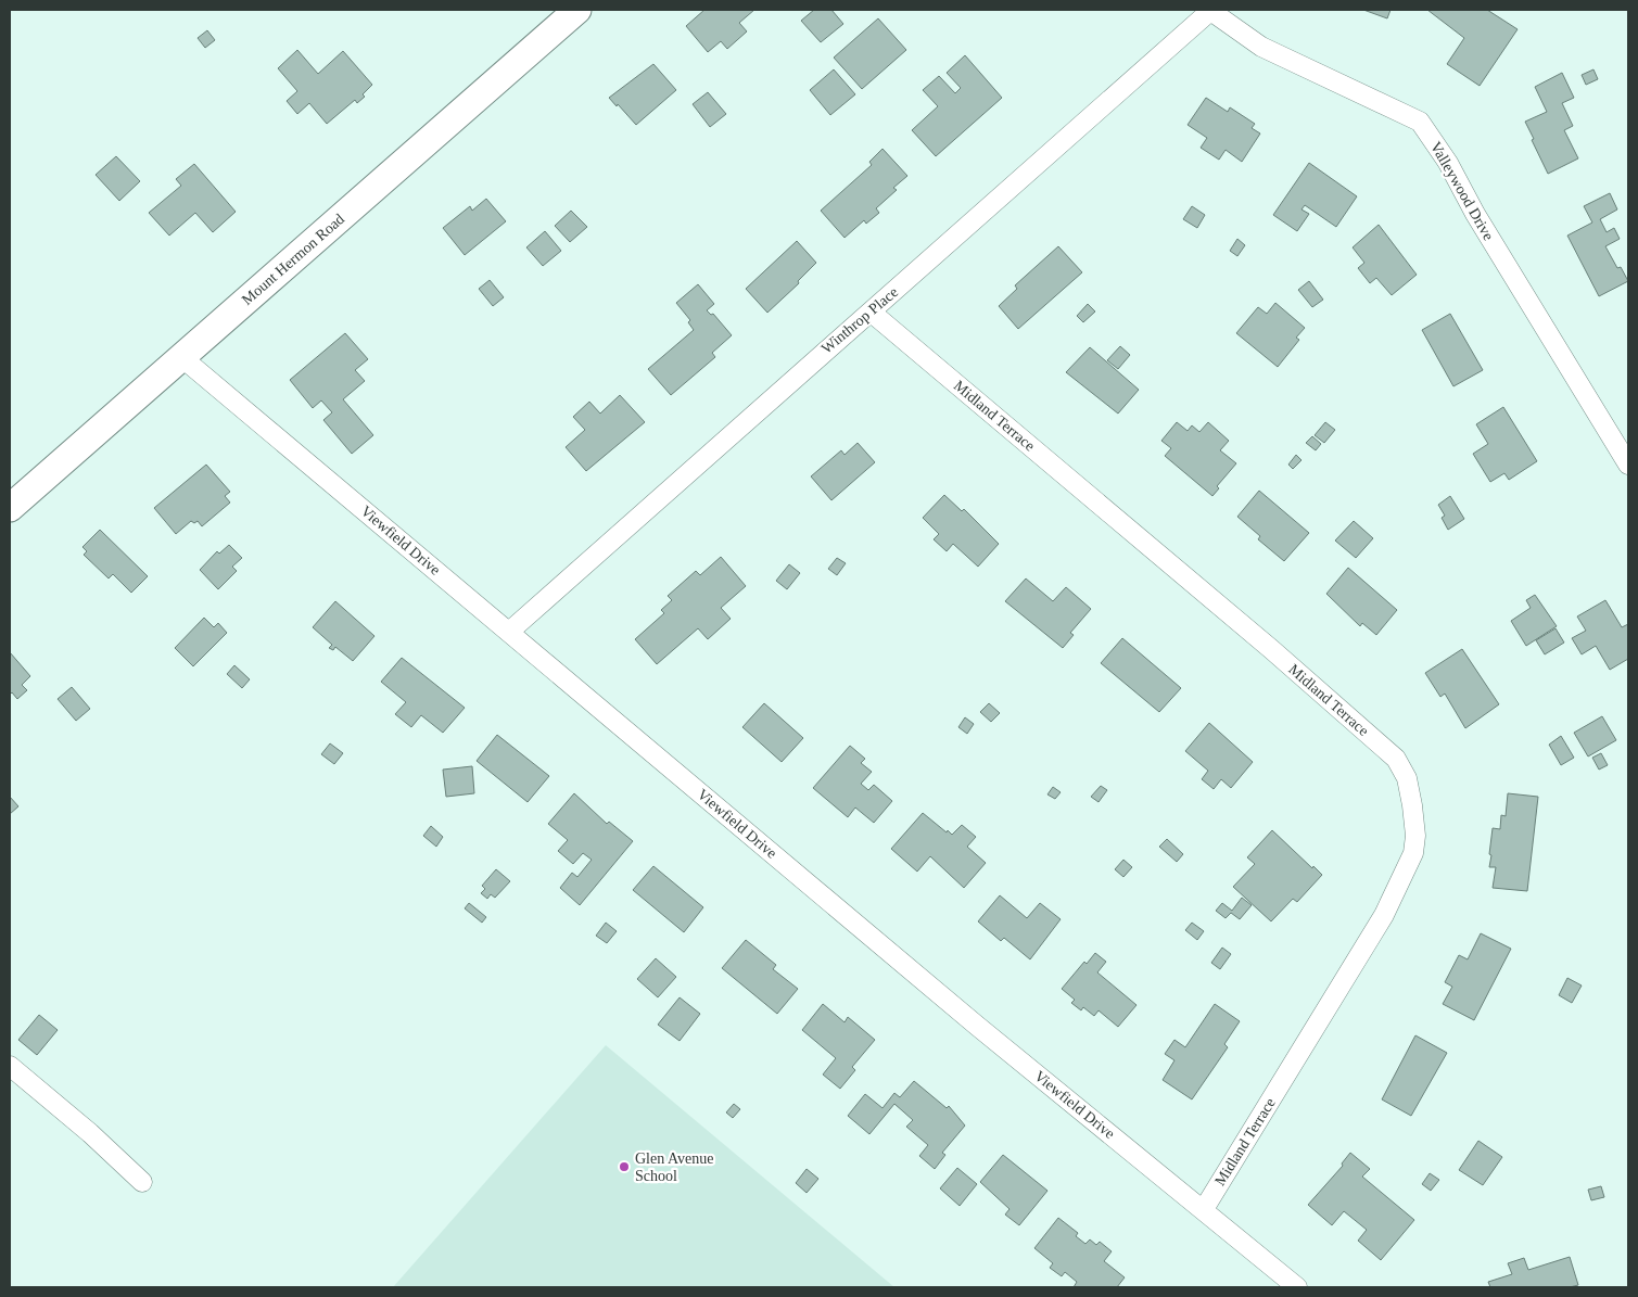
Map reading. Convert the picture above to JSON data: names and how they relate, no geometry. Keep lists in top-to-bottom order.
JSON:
{
  "streets": {
    "main road": ["Mount Hermon Road"],
    "street": [
      "Valleywood Drive",
      "Winthrop Place",
      "Midland Terrace",
      "Viewfield Drive"
    ]
  },
  "crossings": [
    ["Valleywood Drive", "Winthrop Place"],
    ["Mount Hermon Road", "Viewfield Drive"],
    ["Winthrop Place", "Midland Terrace"],
    ["Winthrop Place", "Viewfield Drive"],
    ["Midland Terrace", "Viewfield Drive"]
  ],
  "places": ["Glen Avenue School"]
}
